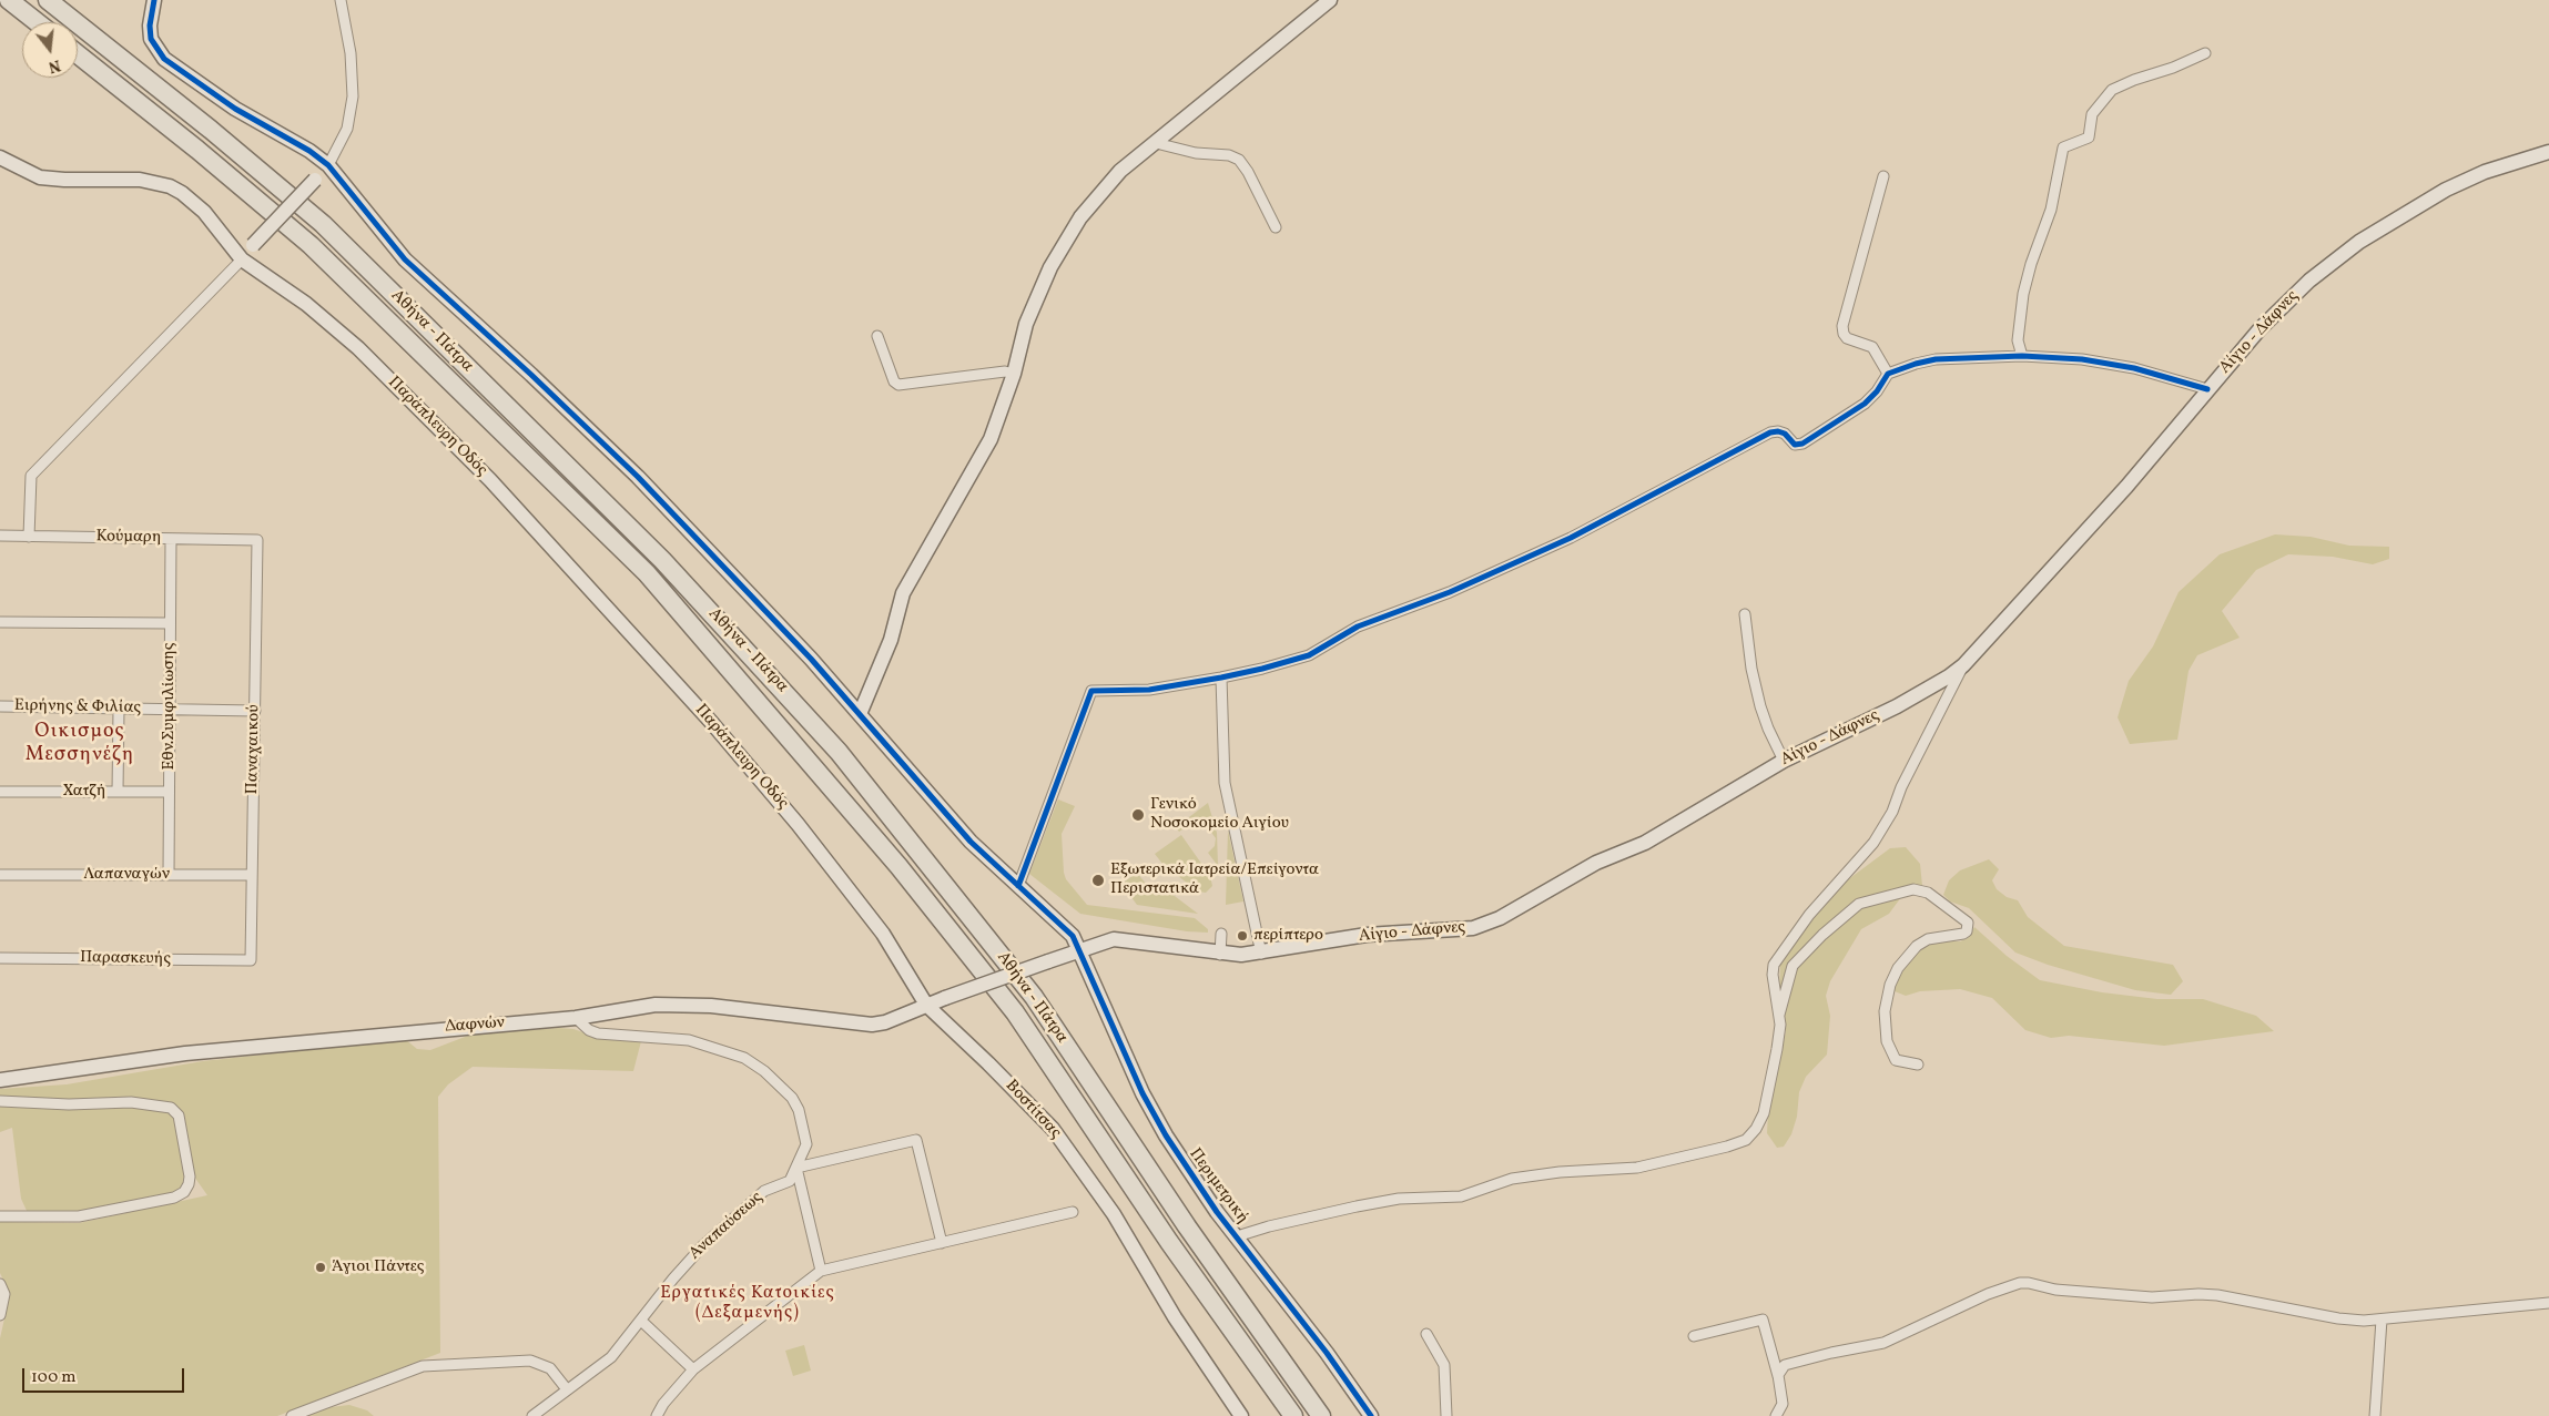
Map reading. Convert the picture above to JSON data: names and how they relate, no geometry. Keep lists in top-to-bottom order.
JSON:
{
  "streets": {
    "highway": ["Αθήνα - Πάτρα"],
    "street": [
      "Αίγιο - Δάφνες",
      "Παράπλευρη Οδός",
      "Κούμαρη",
      "Εθν.Συμφιλίωσης",
      "Ειρήνης & Φιλίας",
      "Παναχαικού",
      "Χατζή",
      "Λαπαναγών",
      "Παρασκευής",
      "Δαφνών",
      "Βοστίτσας",
      "Περιμετρική",
      "Αναπαύσεως"
    ]
  },
  "crossings": [
    ["Αίγιο - Δάφνες", "Δαφνών"],
    ["Αίγιο - Δάφνες", "Περιμετρική"],
    ["Παράπλευρη Οδός", "Βοστίτσας"],
    ["Κούμαρη", "Εθν.Συμφιλίωσης"],
    ["Κούμαρη", "Παναχαικού"],
    ["Εθν.Συμφιλίωσης", "Ειρήνης & Φιλίας"],
    ["Εθν.Συμφιλίωσης", "Χατζή"],
    ["Εθν.Συμφιλίωσης", "Λαπαναγών"],
    ["Ειρήνης & Φιλίας", "Παναχαικού"],
    ["Παναχαικού", "Λαπαναγών"],
    ["Παναχαικού", "Παρασκευής"],
    ["Δαφνών", "Βοστίτσας"],
    ["Δαφνών", "Αναπαύσεως"]
  ],
  "districts": ["Οικισμος Μεσσηνέζη", "Εργατικές Κατοικίες (Δεξαμενής)"],
  "places": [
    "Γενικό Νοσοκομείο Αιγίου",
    "Εξωτερικά Ιατρεία/Επείγοντα Περιστατικά",
    "περίπτερο",
    "Άγιοι Πάντες"
  ],
  "scale_bar": "100 m",
  "north": "bottom"
}
